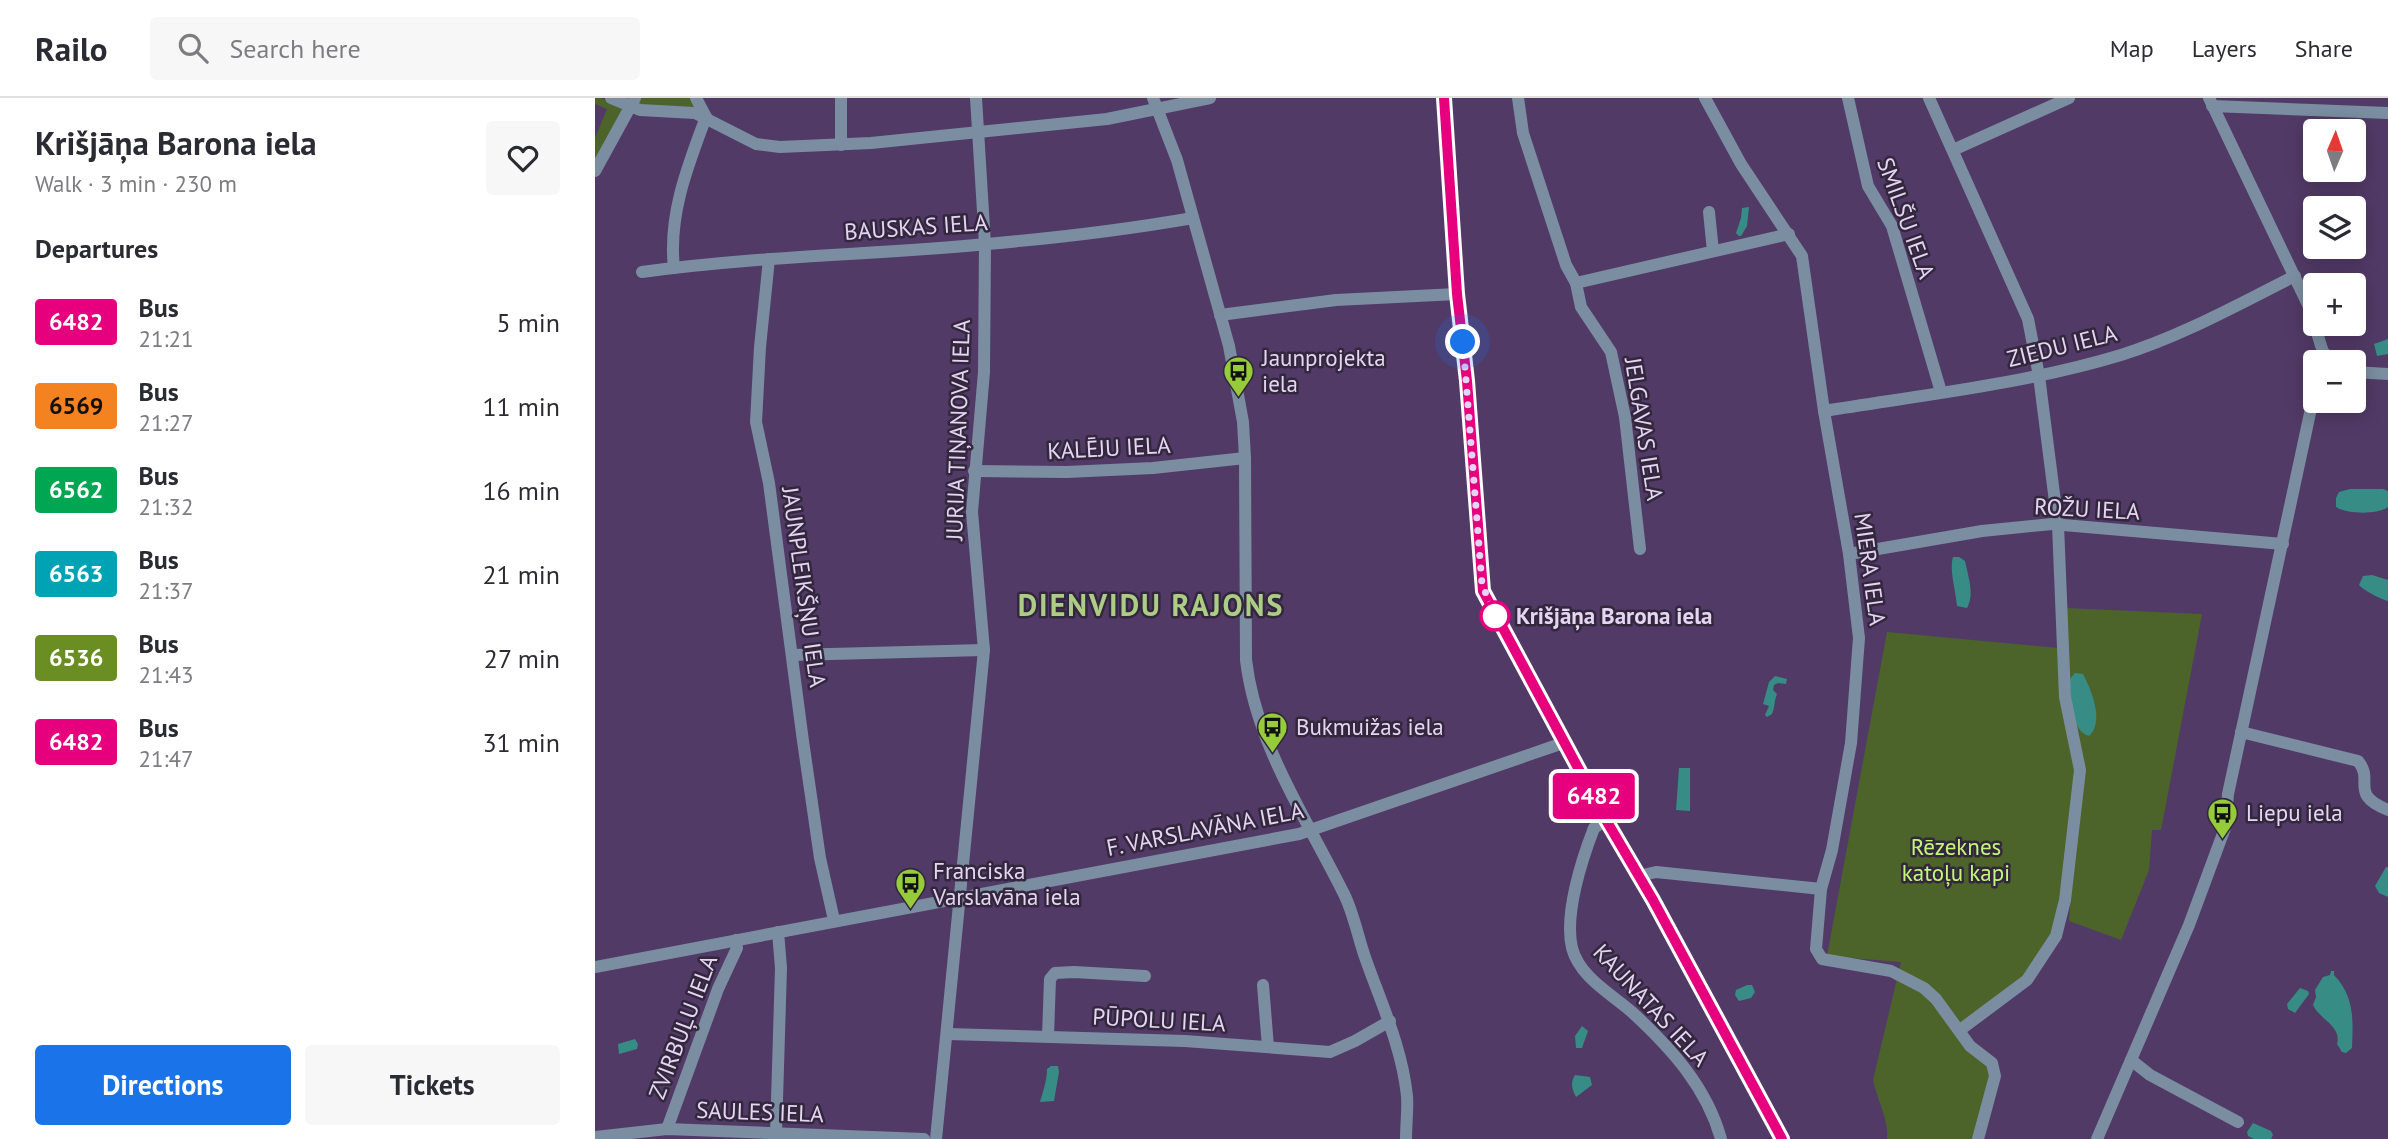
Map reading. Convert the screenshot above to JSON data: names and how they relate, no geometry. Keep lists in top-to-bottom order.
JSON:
{
  "streets": {
    "street": [
      "SMILŠU IELA",
      "BAUSKAS IELA",
      "ZIEDU IELA",
      "JELGAVAS IELA",
      "JURIJA TIŅANOVA IELA",
      "KALĒJU IELA",
      "ROŽU IELA",
      "MIERA IELA",
      "JAUNPLEIKŠŅU IELA",
      "F. VARSLAVĀNA IELA",
      "KAUNATAS IELA",
      "PŪPOLU IELA",
      "ZVIRBUĻU IELA",
      "SAULES IELA"
    ]
  },
  "crossings": [
    ["SMILŠU IELA", "ZIEDU IELA"],
    ["BAUSKAS IELA", "JURIJA TIŅANOVA IELA"],
    ["BAUSKAS IELA", "JAUNPLEIKŠŅU IELA"],
    ["ZIEDU IELA", "MIERA IELA"],
    ["JURIJA TIŅANOVA IELA", "KALĒJU IELA"],
    ["JURIJA TIŅANOVA IELA", "F. VARSLAVĀNA IELA"],
    ["JURIJA TIŅANOVA IELA", "PŪPOLU IELA"],
    ["ROŽU IELA", "MIERA IELA"],
    ["JAUNPLEIKŠŅU IELA", "F. VARSLAVĀNA IELA"],
    ["F. VARSLAVĀNA IELA", "ZVIRBUĻU IELA"],
    ["ZVIRBUĻU IELA", "SAULES IELA"]
  ],
  "districts": ["DIENVIDU RAJONS"],
  "parks": ["Rēzeknes katoļu kapi"],
  "places": {
    "bus stop": [
      "Jaunprojekta iela",
      "Bukmuižas iela",
      "Liepu iela",
      "Franciska Varslavāna iela"
    ],
    "other": ["Krišjāņa Barona iela"]
  },
  "lines": ["bus line 6482"],
  "north": "top",
  "page": {
    "header": "Railo",
    "search": "Search here",
    "nav": ["Map", "Layers", "Share"],
    "heading": [
      ["Krišjāņa Barona iela", "Walk · 3 min · 230 m"],
      "Departures"
    ],
    "on_map": "6482",
    "map_buttons": ["+", "−"],
    "list": [
      {
        "mark": "6482",
        "name": "Bus",
        "note": "21:21",
        "value": "5 min"
      },
      {
        "mark": "6569",
        "name": "Bus",
        "note": "21:27",
        "value": "11 min"
      },
      {
        "mark": "6562",
        "name": "Bus",
        "note": "21:32",
        "value": "16 min"
      },
      {
        "mark": "6563",
        "name": "Bus",
        "note": "21:37",
        "value": "21 min"
      },
      {
        "mark": "6536",
        "name": "Bus",
        "note": "21:43",
        "value": "27 min"
      },
      {
        "mark": "6482",
        "name": "Bus",
        "note": "21:47",
        "value": "31 min"
      }
    ],
    "buttons": ["Directions", "Tickets"]
  }
}
